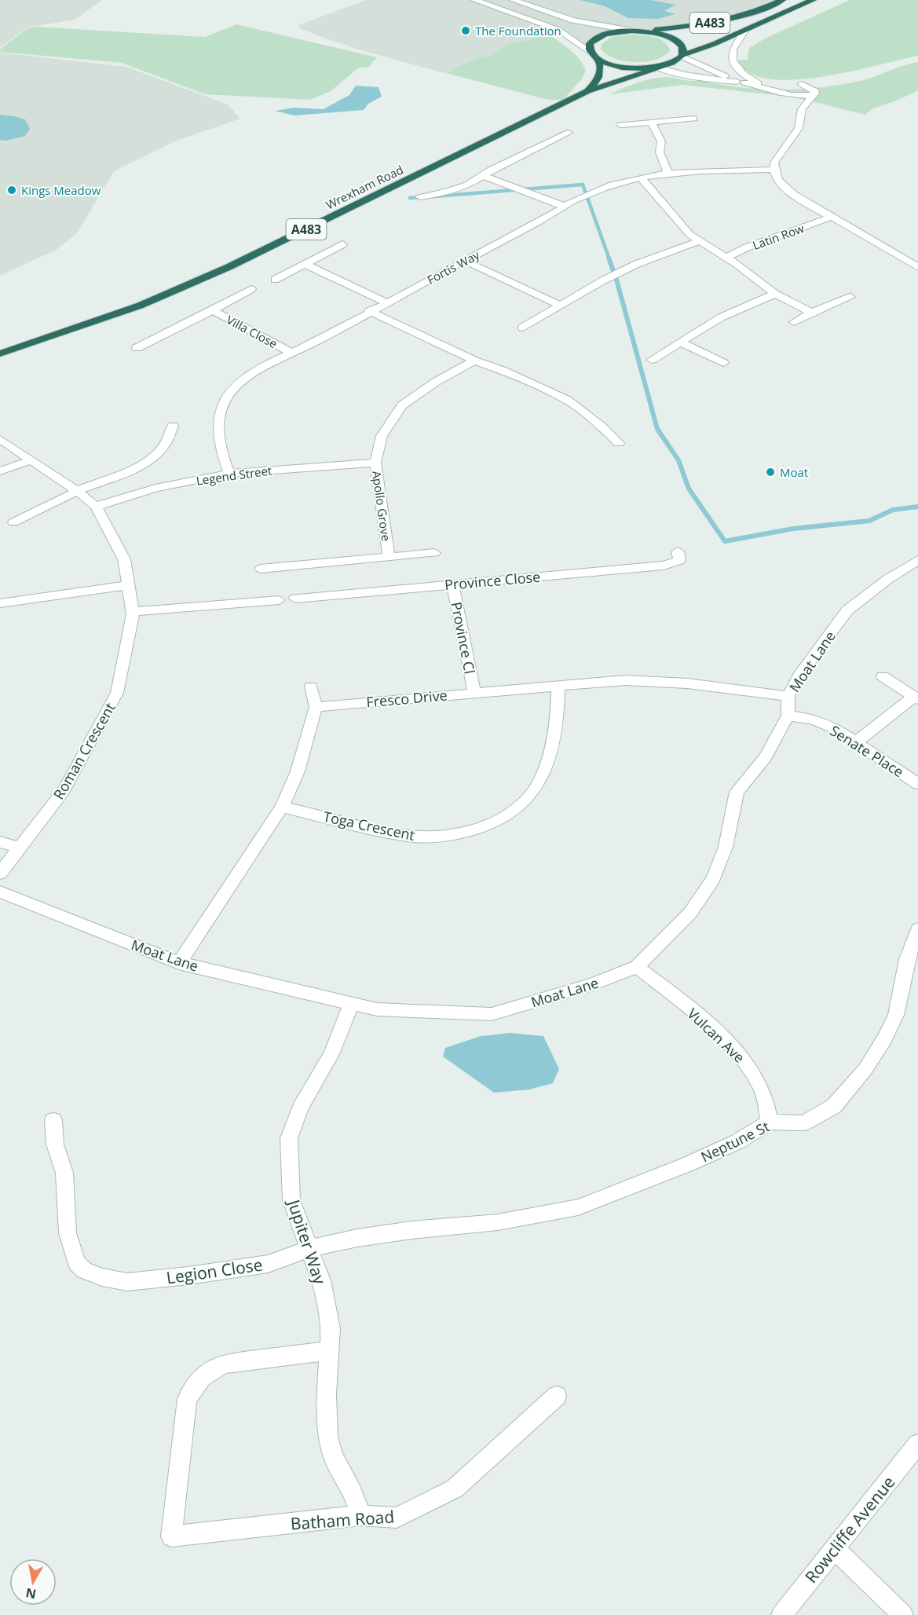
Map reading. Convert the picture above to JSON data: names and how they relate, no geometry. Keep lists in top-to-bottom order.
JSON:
{
  "streets": {
    "highway": ["A483", "Wrexham Road"],
    "street": [
      "Latin Row",
      "Fortis Way",
      "Villa Close",
      "Legend Street",
      "Apollo Grove",
      "Province Close",
      "Province Cl",
      "Moat Lane",
      "Fresco Drive",
      "Roman Crescent",
      "Senate Place",
      "Toga Crescent",
      "Vulcan Ave",
      "Neptune St",
      "Jupiter Way",
      "Legion Close",
      "Batham Road",
      "Rowcliffe Avenue"
    ]
  },
  "crossings": [
    ["A483", "Wrexham Road"],
    ["Fortis Way", "Villa Close"],
    ["Fortis Way", "Legend Street"],
    ["Legend Street", "Apollo Grove"],
    ["Legend Street", "Roman Crescent"],
    ["Province Close", "Province Cl"],
    ["Province Cl", "Fresco Drive"],
    ["Moat Lane", "Fresco Drive"],
    ["Moat Lane", "Senate Place"],
    ["Moat Lane", "Vulcan Ave"],
    ["Moat Lane", "Jupiter Way"],
    ["Fresco Drive", "Toga Crescent"],
    ["Vulcan Ave", "Neptune St"],
    ["Neptune St", "Legion Close"],
    ["Jupiter Way", "Legion Close"],
    ["Jupiter Way", "Batham Road"]
  ],
  "places": ["The Foundation", "Kings Meadow", "Moat"],
  "north": "bottom"
}
